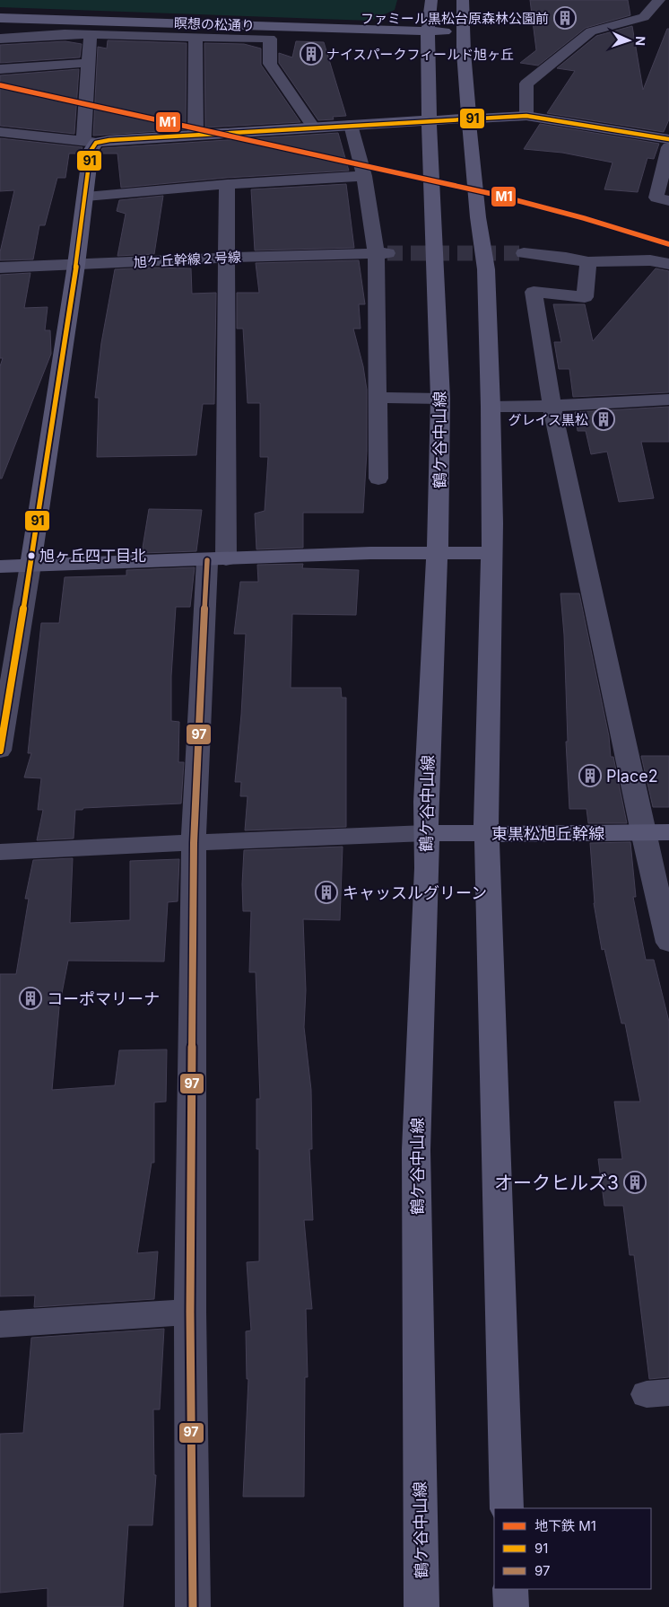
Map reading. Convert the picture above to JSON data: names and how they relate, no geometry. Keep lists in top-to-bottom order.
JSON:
{
  "streets": {
    "street": [
      "瞑想の松通り",
      "旭ケ丘幹線２号線",
      "鶴ケ谷中山線",
      "東黒松旭丘幹線"
    ]
  },
  "crossings": [
    ["瞑想の松通り", "鶴ケ谷中山線"],
    ["鶴ケ谷中山線", "東黒松旭丘幹線"]
  ],
  "places": {
    "building": [
      "ファミール黒松台原森林公園前",
      "ナイスパークフィールド旭ヶ丘",
      "グレイス黒松",
      "Place2",
      "キャッスルグリーン",
      "コーポマリーナ",
      "オークヒルズ3"
    ],
    "other": ["旭ヶ丘四丁目北"]
  },
  "lines": ["metro line M1", "transit line 91", "transit line 97"],
  "legend": ["地下鉄 M1", "91", "97"],
  "north": "right"
}
